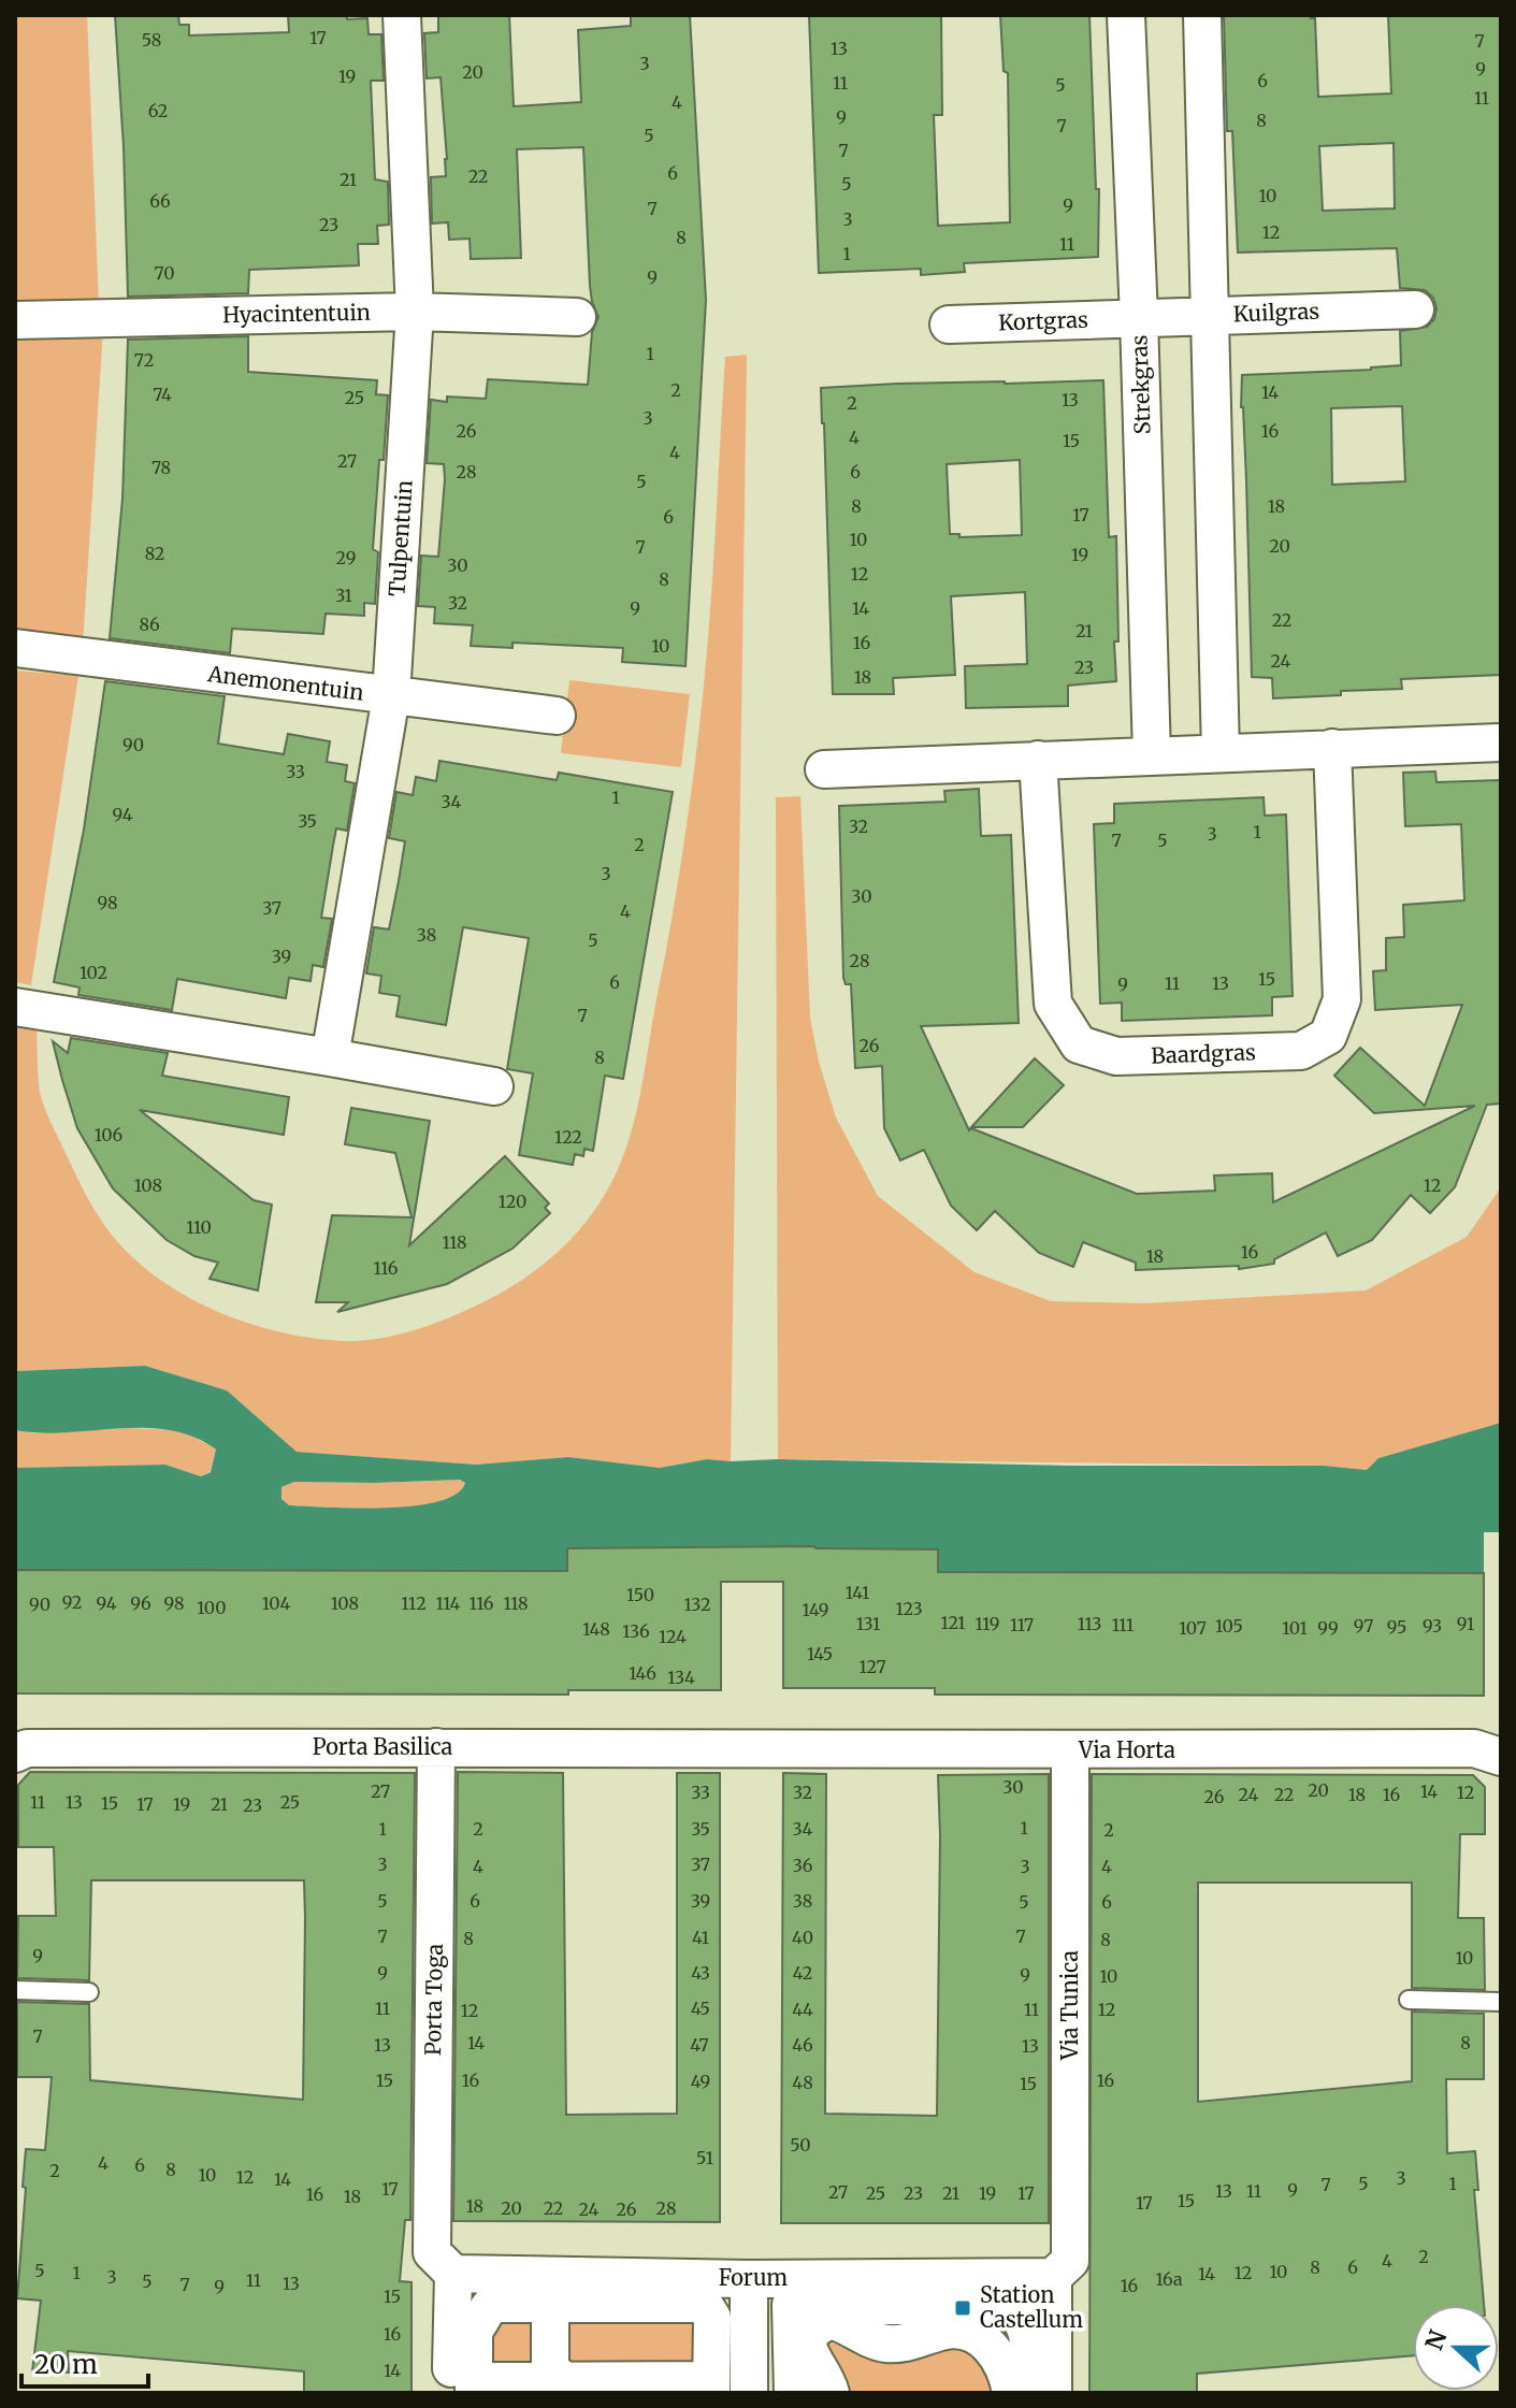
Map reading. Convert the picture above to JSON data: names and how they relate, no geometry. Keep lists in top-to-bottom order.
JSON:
{
  "streets": {
    "street": [
      "Kuilgras",
      "Hyacintentuin",
      "Kortgras",
      "Strekgras",
      "Tulpentuin",
      "Anemonentuin",
      "Baardgras",
      "Porta Basilica",
      "Via Horta",
      "Porta Toga",
      "Via Tunica",
      "Forum"
    ]
  },
  "crossings": [
    ["Kuilgras", "Kortgras"],
    ["Kuilgras", "Strekgras"],
    ["Hyacintentuin", "Tulpentuin"],
    ["Kortgras", "Strekgras"],
    ["Tulpentuin", "Anemonentuin"],
    ["Porta Basilica", "Via Horta"],
    ["Porta Basilica", "Porta Toga"],
    ["Via Horta", "Via Tunica"],
    ["Porta Toga", "Forum"],
    ["Via Tunica", "Forum"]
  ],
  "places": {
    "transit": ["Station Castellum"]
  },
  "house_numbers": [
    "17",
    "58",
    "7",
    "13",
    "3",
    "9",
    "20",
    "19",
    "6",
    "11",
    "5",
    "11",
    "4",
    "62",
    "9",
    "8",
    "7",
    "5",
    "7",
    "6",
    "22",
    "21",
    "5",
    "10",
    "66",
    "9",
    "7",
    "3",
    "23",
    "12",
    "8",
    "11",
    "1",
    "70",
    "9",
    "1",
    "72",
    "2",
    "14",
    "74",
    "25",
    "13",
    "2",
    "3",
    "26",
    "16",
    "4",
    "15",
    "4",
    "27",
    "78",
    "28",
    "6",
    "5",
    "8",
    "18",
    "17",
    "6",
    "10",
    "20",
    "7",
    "82",
    "19",
    "29",
    "30",
    "12",
    "8",
    "31",
    "32",
    "9",
    "14",
    "22",
    "86",
    "21",
    "16",
    "10",
    "24",
    "23",
    "18",
    "90",
    "33",
    "1",
    "34",
    "94",
    "35",
    "32",
    "1",
    "3",
    "7",
    "5",
    "2",
    "3",
    "30",
    "98",
    "37",
    "4",
    "38",
    "5",
    "39",
    "28",
    "102",
    "15",
    "6",
    "11",
    "13",
    "9",
    "7",
    "26",
    "8",
    "106",
    "122",
    "108",
    "12",
    "120",
    "110",
    "118",
    "16",
    "18",
    "116",
    "141",
    "150",
    "92",
    "94",
    "96",
    "98",
    "104",
    "108",
    "112",
    "114",
    "116",
    "118",
    "90",
    "132",
    "100",
    "123",
    "149",
    "121",
    "131",
    "119",
    "113",
    "91",
    "117",
    "111",
    "105",
    "97",
    "93",
    "95",
    "107",
    "101",
    "99",
    "148",
    "136",
    "124",
    "145",
    "127",
    "146",
    "134",
    "30",
    "20",
    "27",
    "14",
    "33",
    "32",
    "12",
    "24",
    "22",
    "18",
    "16",
    "26",
    "11",
    "13",
    "25",
    "15",
    "17",
    "19",
    "21",
    "23",
    "1",
    "1",
    "2",
    "35",
    "34",
    "2",
    "3",
    "37",
    "36",
    "4",
    "3",
    "4",
    "5",
    "6",
    "39",
    "38",
    "5",
    "6",
    "7",
    "7",
    "41",
    "40",
    "8",
    "8",
    "9",
    "10",
    "9",
    "43",
    "42",
    "9",
    "10",
    "11",
    "45",
    "44",
    "11",
    "12",
    "12",
    "7",
    "14",
    "8",
    "13",
    "47",
    "46",
    "13",
    "15",
    "16",
    "16",
    "49",
    "48",
    "15",
    "50",
    "51",
    "4",
    "6",
    "8",
    "2",
    "10",
    "12",
    "3",
    "14",
    "5",
    "1",
    "7",
    "17",
    "9",
    "13",
    "11",
    "27",
    "25",
    "23",
    "21",
    "19",
    "17",
    "16",
    "18",
    "15",
    "17",
    "18",
    "20",
    "22",
    "28",
    "24",
    "26",
    "2",
    "4",
    "8",
    "6",
    "5",
    "10",
    "1",
    "12",
    "14",
    "3",
    "16a",
    "11",
    "5",
    "13",
    "7",
    "16",
    "9",
    "15",
    "16",
    "14"
  ],
  "scale_bar": "20 m",
  "north": "left"
}
